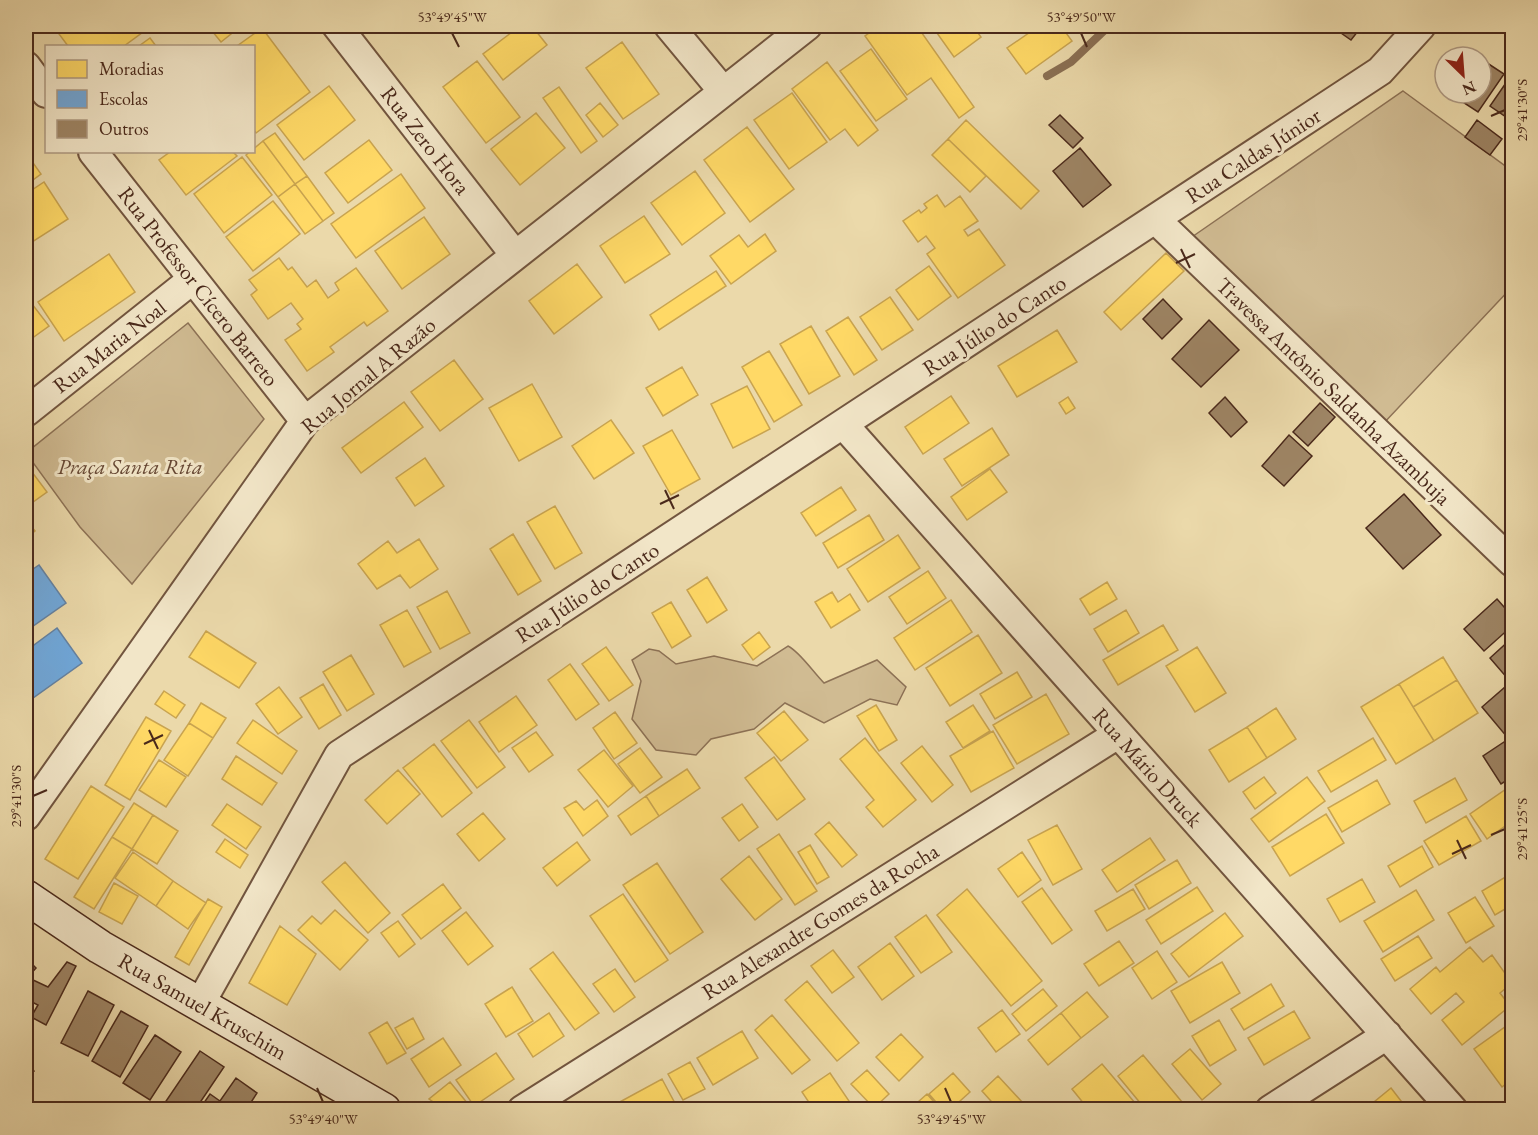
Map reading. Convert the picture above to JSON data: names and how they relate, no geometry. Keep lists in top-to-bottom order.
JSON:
{
  "streets": {
    "street": [
      "Rua Zero Hora",
      "Rua Caldas Júnior",
      "Rua Professor Cícero Barreto",
      "Rua Júlio do Canto",
      "Rua Maria Noal",
      "Rua Jornal A Razão",
      "Travessa Antônio Saldanha Azambuja",
      "Rua Mário Druck",
      "Rua Alexandre Gomes da Rocha",
      "Rua Samuel Kruschim"
    ]
  },
  "crossings": [
    ["Rua Zero Hora", "Rua Jornal A Razão"],
    ["Rua Caldas Júnior", "Rua Júlio do Canto"],
    ["Rua Caldas Júnior", "Travessa Antônio Saldanha Azambuja"],
    ["Rua Professor Cícero Barreto", "Rua Maria Noal"],
    ["Rua Professor Cícero Barreto", "Rua Jornal A Razão"],
    ["Rua Júlio do Canto", "Rua Mário Druck"],
    ["Rua Júlio do Canto", "Rua Samuel Kruschim"],
    ["Rua Mário Druck", "Rua Alexandre Gomes da Rocha"]
  ],
  "parks": ["Praça Santa Rita"],
  "legend": ["Moradias", "Escolas", "Outros"],
  "north": "bottom right",
  "coordinates": [
    "53°49'45\"W",
    "53°49'50\"W",
    "29°41'30\"S",
    "29°41'25\"S",
    "53°49'40\"W"
  ]
}
